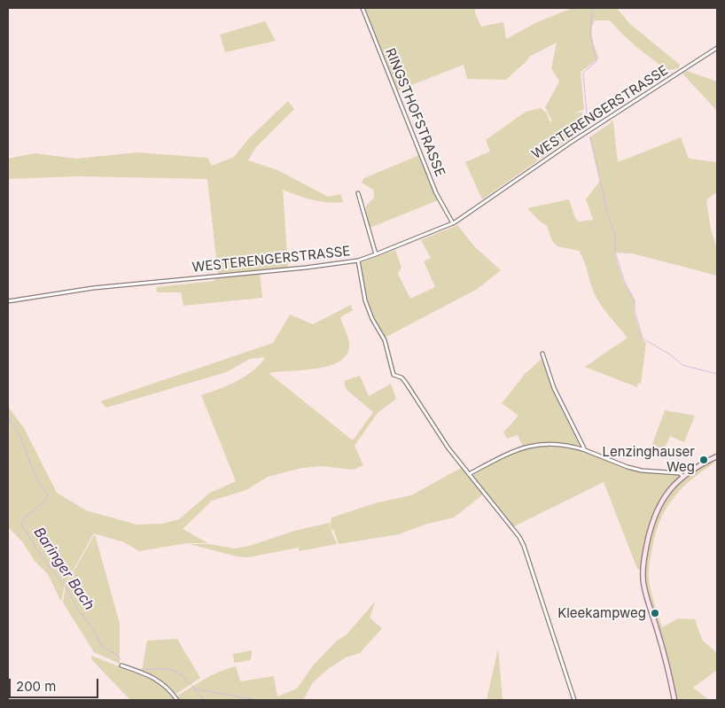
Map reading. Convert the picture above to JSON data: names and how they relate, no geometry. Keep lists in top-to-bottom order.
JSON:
{
  "streets": {
    "street": ["RINGSTHOFSTRASSE", "WESTERENGERSTRASSE"]
  },
  "crossings": [
    ["RINGSTHOFSTRASSE", "WESTERENGERSTRASSE"]
  ],
  "water": ["Baringer Bach"],
  "places": ["Lenzinghauser Weg", "Kleekampweg"],
  "scale_bar": "200 m"
}
